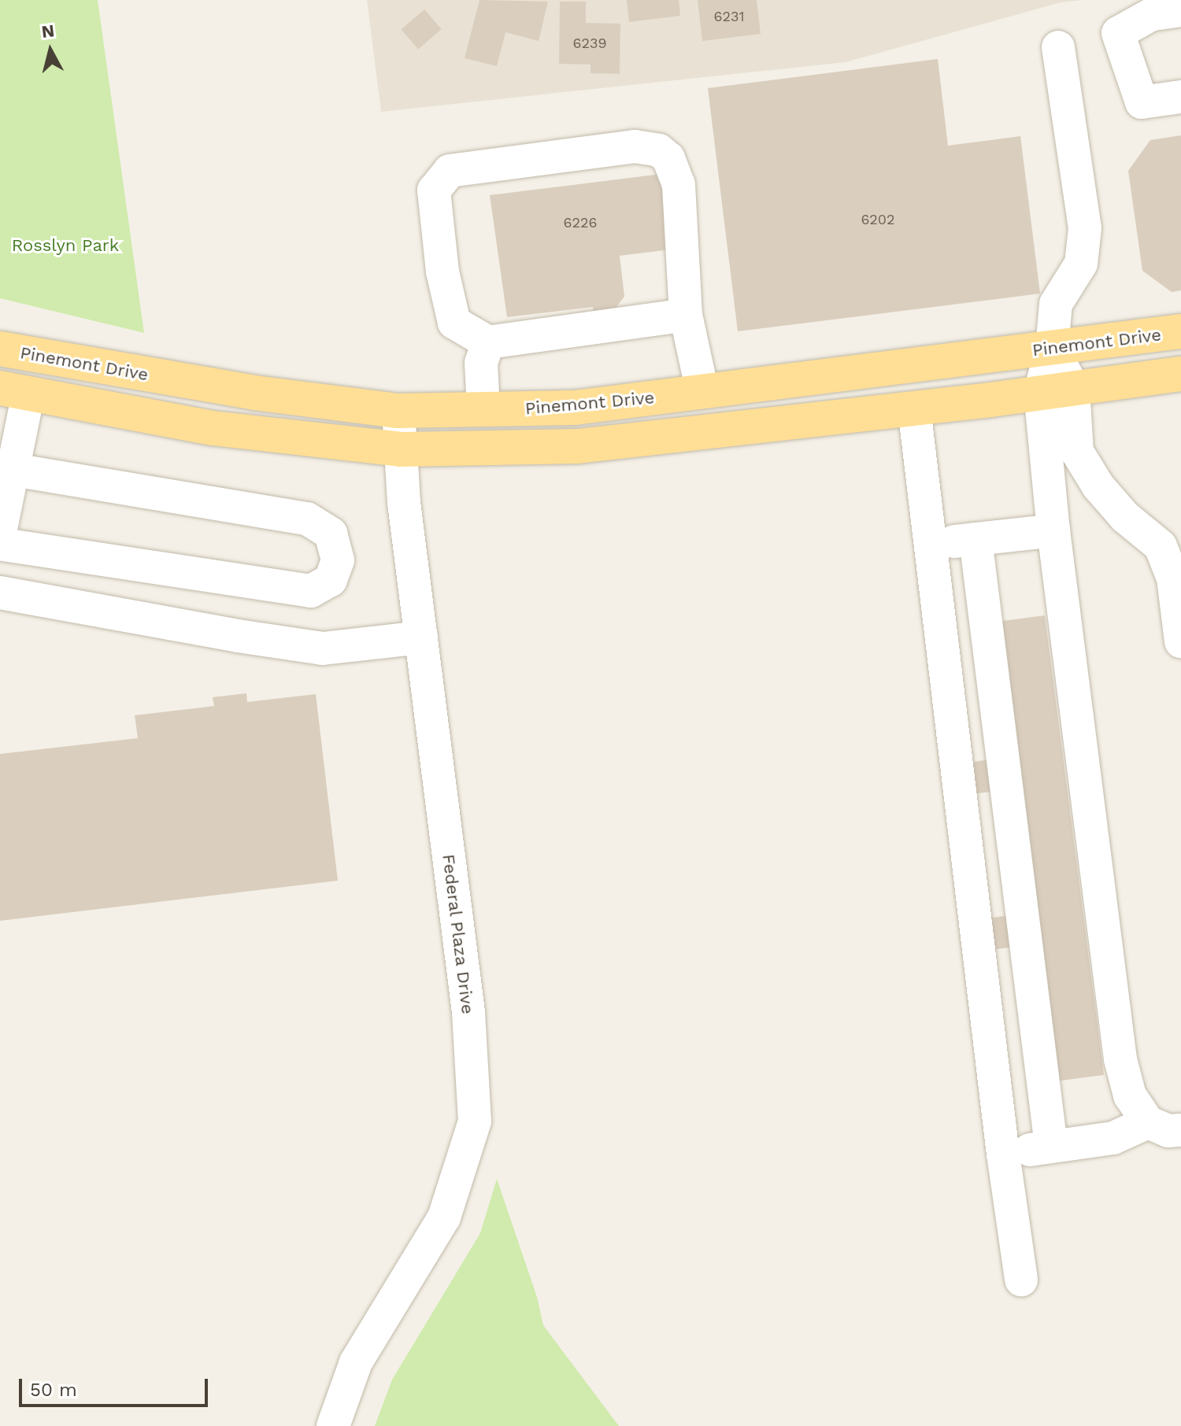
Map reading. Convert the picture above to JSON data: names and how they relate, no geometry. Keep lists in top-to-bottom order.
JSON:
{
  "streets": {
    "main road": ["Pinemont Drive"],
    "street": ["Federal Plaza Drive"]
  },
  "crossings": [
    ["Pinemont Drive", "Federal Plaza Drive"]
  ],
  "parks": ["Rosslyn Park"],
  "house_numbers": [
    "6231",
    "6239",
    "6202",
    "6226"
  ],
  "scale_bar": "50 m",
  "north": "top"
}
